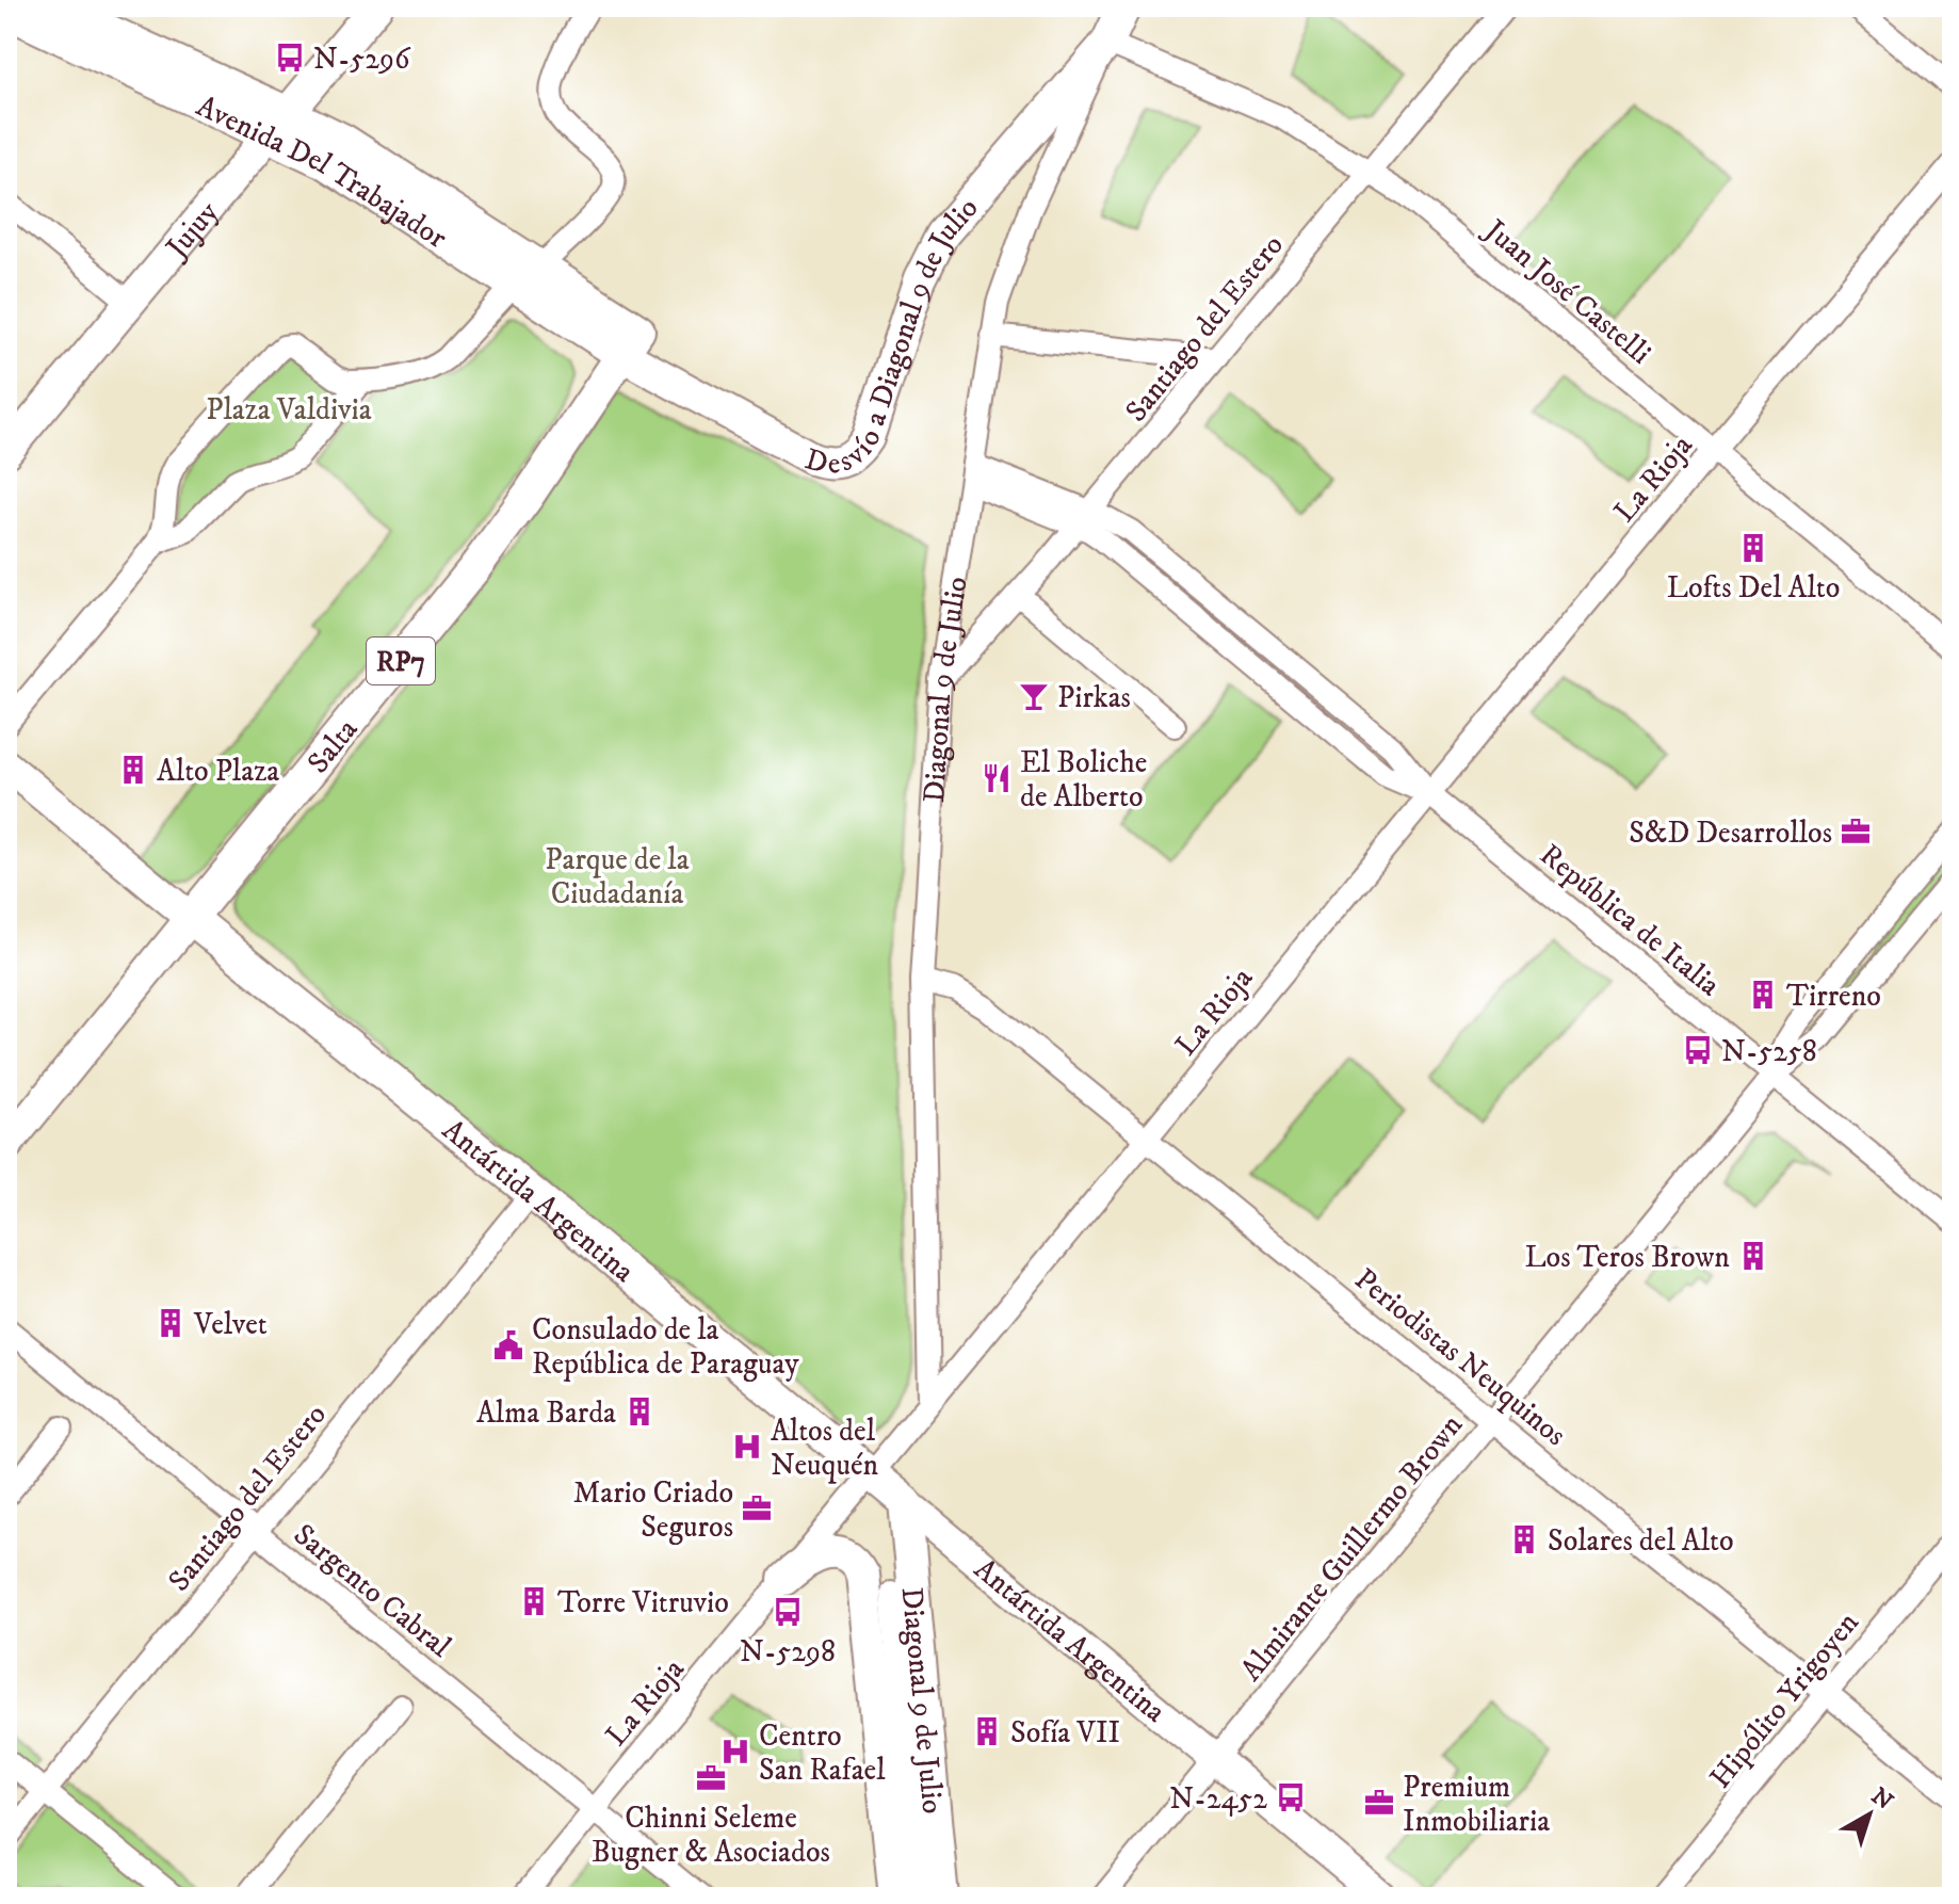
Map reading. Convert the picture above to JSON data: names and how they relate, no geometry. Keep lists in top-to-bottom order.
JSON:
{
  "streets": {
    "main road": [
      "Avenida Del Trabajador",
      "Jujuy",
      "Desvío a Diagonal 9 de Julio",
      "RP7",
      "Diagonal 9 de Julio",
      "Salta",
      "Antártida Argentina"
    ],
    "street": [
      "Juan José Castelli",
      "Santiago del Estero",
      "La Rioja",
      "República de Italia",
      "Periodistas Neuquinos",
      "Almirante Guillermo Brown",
      "Sargento Cabral",
      "Hipólito Yrigoyen"
    ]
  },
  "crossings": [
    ["Avenida Del Trabajador", "Jujuy"],
    ["Avenida Del Trabajador", "Desvío a Diagonal 9 de Julio"],
    ["Avenida Del Trabajador", "Salta"],
    ["Juan José Castelli", "Desvío a Diagonal 9 de Julio"],
    ["Juan José Castelli", "Santiago del Estero"],
    ["Juan José Castelli", "La Rioja"],
    ["Juan José Castelli", "Diagonal 9 de Julio"],
    ["Desvío a Diagonal 9 de Julio", "Diagonal 9 de Julio"],
    ["Desvío a Diagonal 9 de Julio", "Salta"],
    ["Santiago del Estero", "Diagonal 9 de Julio"],
    ["Santiago del Estero", "República de Italia"],
    ["Santiago del Estero", "Antártida Argentina"],
    ["Santiago del Estero", "Sargento Cabral"],
    ["La Rioja", "Diagonal 9 de Julio"],
    ["La Rioja", "República de Italia"],
    ["La Rioja", "Antártida Argentina"],
    ["La Rioja", "Periodistas Neuquinos"],
    ["La Rioja", "Sargento Cabral"],
    ["Diagonal 9 de Julio", "República de Italia"],
    ["Diagonal 9 de Julio", "Antártida Argentina"],
    ["Diagonal 9 de Julio", "Periodistas Neuquinos"],
    ["Salta", "Antártida Argentina"],
    ["República de Italia", "Almirante Guillermo Brown"],
    ["Antártida Argentina", "Almirante Guillermo Brown"],
    ["Periodistas Neuquinos", "Almirante Guillermo Brown"],
    ["Periodistas Neuquinos", "Hipólito Yrigoyen"]
  ],
  "parks": ["Plaza Valdivia", "Parque de la Ciudadanía"],
  "places": {
    "bus stop": [
      "N-5296",
      "N-5258",
      "N-5298",
      "N-2452"
    ],
    "building": [
      "Lofts Del Alto",
      "Alto Plaza",
      "Tirreno",
      "Los Teros Brown",
      "Velvet",
      "Alma Barda",
      "Solares del Alto",
      "Torre Vitruvio",
      "Sofía VII"
    ],
    "bar": ["Pirkas"],
    "restaurant": ["El Boliche de Alberto"],
    "office": [
      "S&D Desarrollos",
      "Mario Criado Seguros",
      "Chinni Seleme Bugner & Asociados",
      "Premium Inmobiliaria"
    ],
    "public building": ["Consulado de la República de Paraguay"],
    "hospital": ["Altos del Neuquén", "Centro San Rafael"]
  },
  "north": "top right"
}
